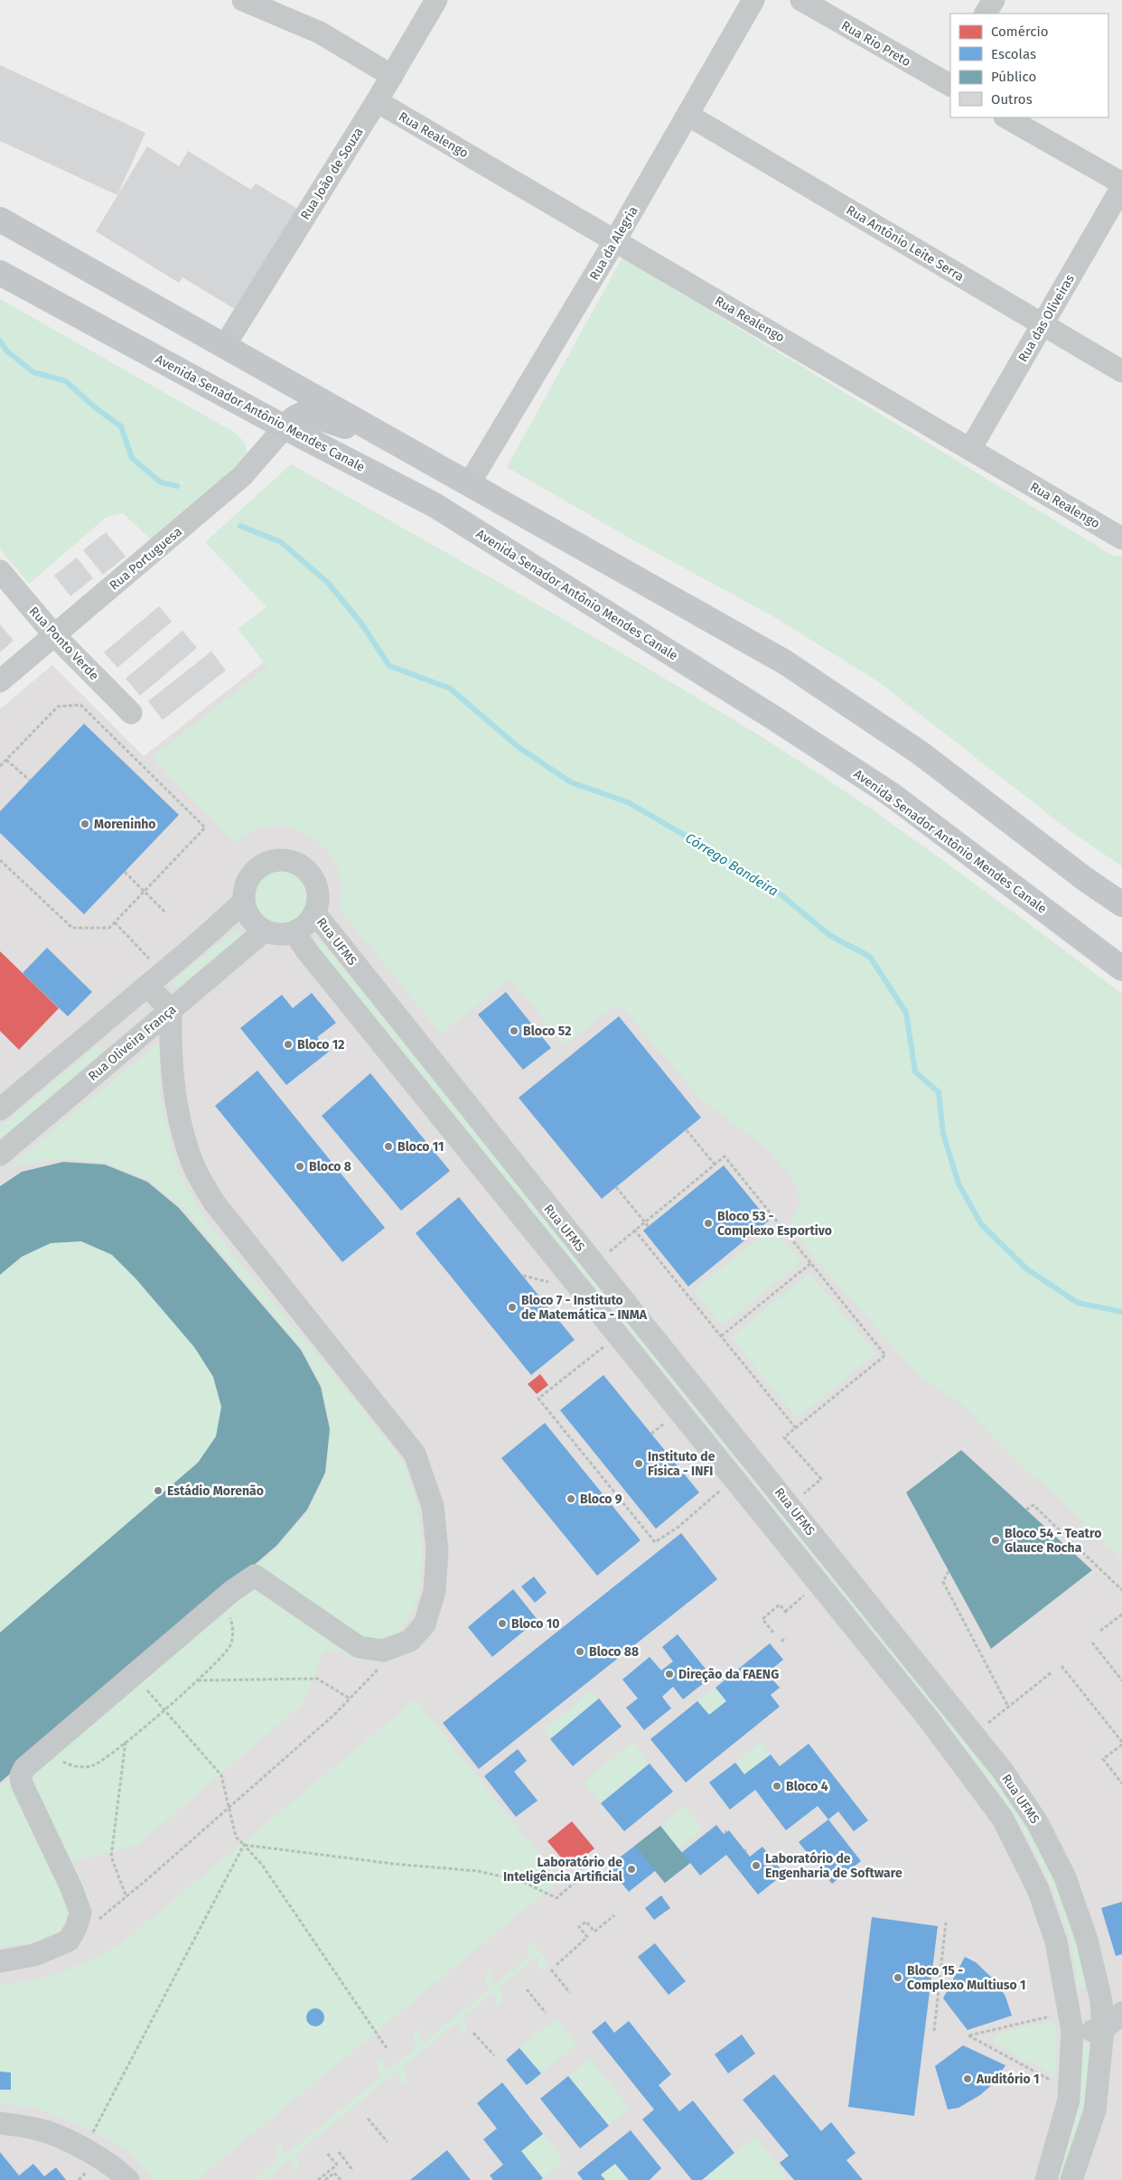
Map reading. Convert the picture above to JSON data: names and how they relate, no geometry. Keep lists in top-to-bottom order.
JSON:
{
  "streets": {
    "main road": ["Avenida Senador Antônio Mendes Canale"],
    "street": [
      "Rua Rio Preto",
      "Rua Realengo",
      "Rua João de Souza",
      "Rua da Alegria",
      "Rua Antônio Leite Serra",
      "Rua das Oliveiras",
      "Rua Portuguesa",
      "Rua Ponto Verde",
      "Rua UFMS",
      "Rua Oliveira França"
    ]
  },
  "crossings": [
    ["Rua Realengo", "Rua João de Souza"],
    ["Rua Realengo", "Rua da Alegria"],
    ["Rua Realengo", "Rua das Oliveiras"],
    ["Rua da Alegria", "Rua Antônio Leite Serra"],
    ["Rua Antônio Leite Serra", "Rua das Oliveiras"],
    ["Avenida Senador Antônio Mendes Canale", "Rua Portuguesa"],
    ["Rua Portuguesa", "Rua Ponto Verde"],
    ["Rua UFMS", "Rua Oliveira França"]
  ],
  "water": ["Córrego Bandeira"],
  "places": [
    "Moreninho",
    "Bloco 52",
    "Bloco 12",
    "Bloco 11",
    "Bloco 8",
    "Bloco 53 - Complexo Esportivo",
    "Bloco 7 - Instituto de Matemática - INMA",
    "Instituto de Física - INFI",
    "Estádio Morenão",
    "Bloco 9",
    "Bloco 54 - Teatro Glauce Rocha",
    "Bloco 10",
    "Bloco 88",
    "Direção da FAENG",
    "Bloco 4",
    "Laboratório de Engenharia de Software",
    "Laboratório de Inteligência Artificial",
    "Bloco 15 - Complexo Multiuso 1",
    "Auditório 1"
  ],
  "legend": [
    "Comércio",
    "Escolas",
    "Público",
    "Outros"
  ]
}
